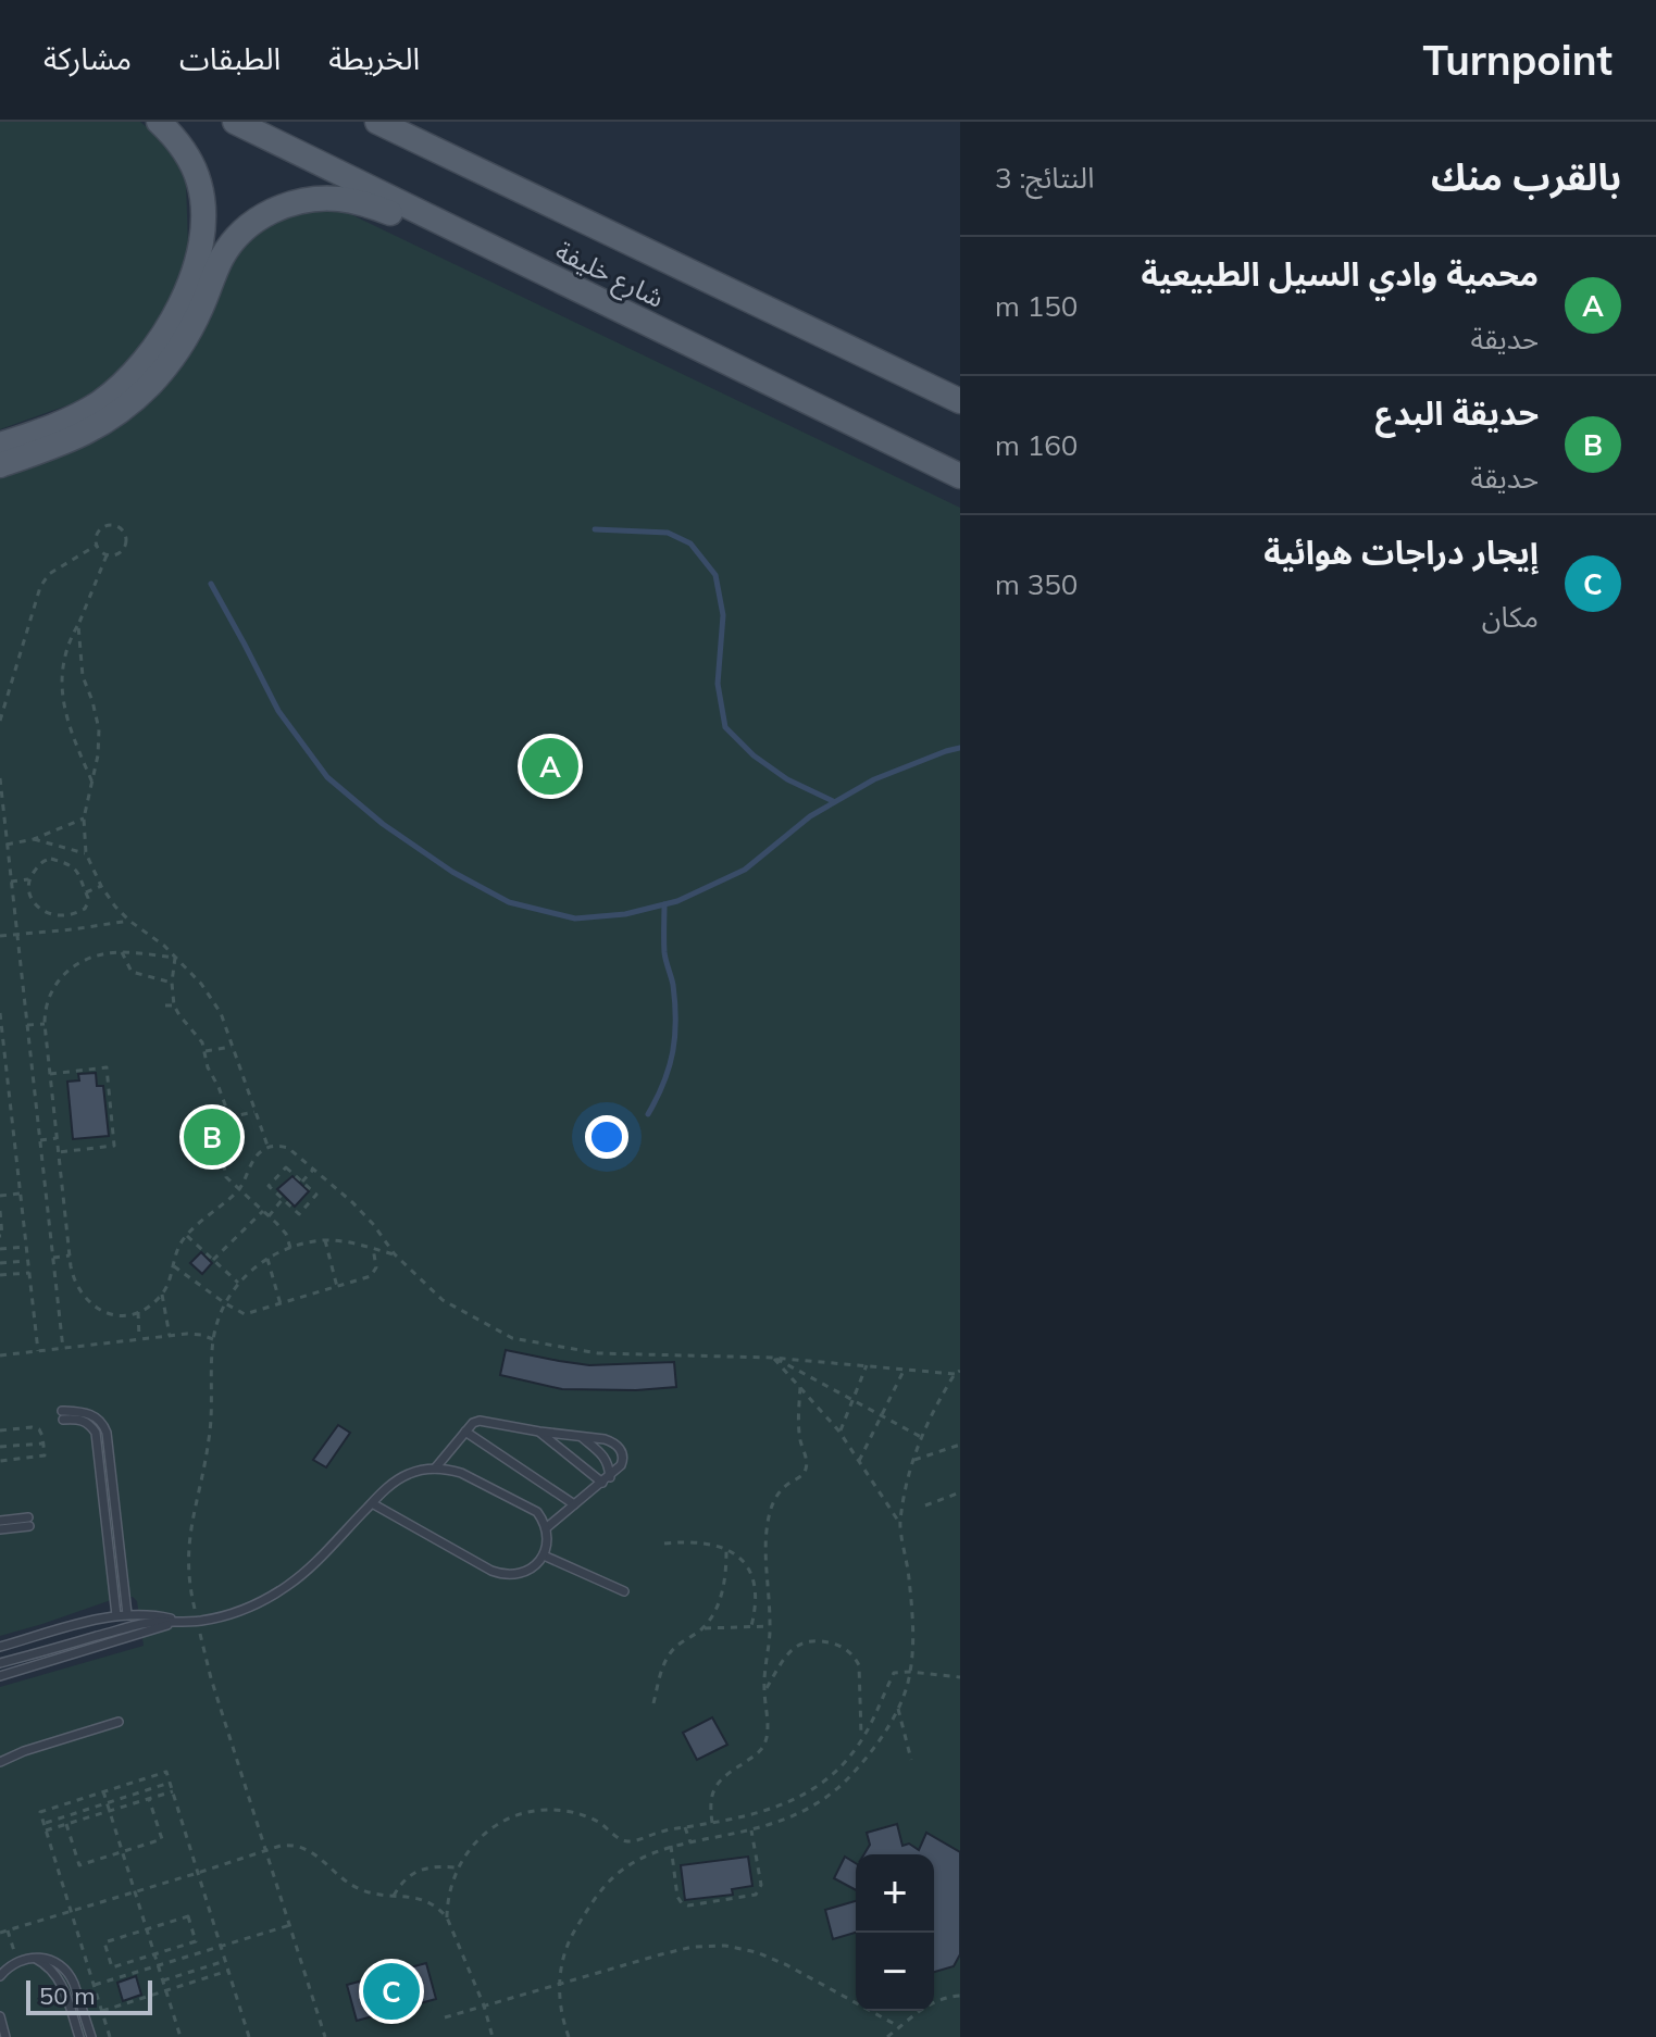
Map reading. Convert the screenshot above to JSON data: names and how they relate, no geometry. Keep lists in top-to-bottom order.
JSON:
{
  "streets": {
    "main road": ["شارع خليفة"]
  },
  "scale_bar": "50 m",
  "page": {
    "header": "Turnpoint",
    "nav": ["الخريطة", "الطبقات", "مشاركة"],
    "heading": ["بالقرب منك", "النتائج: 3"],
    "list": [
      {
        "mark": "A",
        "name": "محمية وادي السيل الطبيعية",
        "note": "حديقة",
        "value": "150 m"
      },
      {
        "mark": "B",
        "name": "حديقة البدع",
        "note": "حديقة",
        "value": "160 m"
      },
      {
        "mark": "C",
        "name": "إيجار دراجات هوائية",
        "note": "مكان",
        "value": "350 m"
      }
    ],
    "pins": ["A", "B", "C"],
    "map_buttons": ["+", "−"],
    "scale": "50 m"
  }
}
